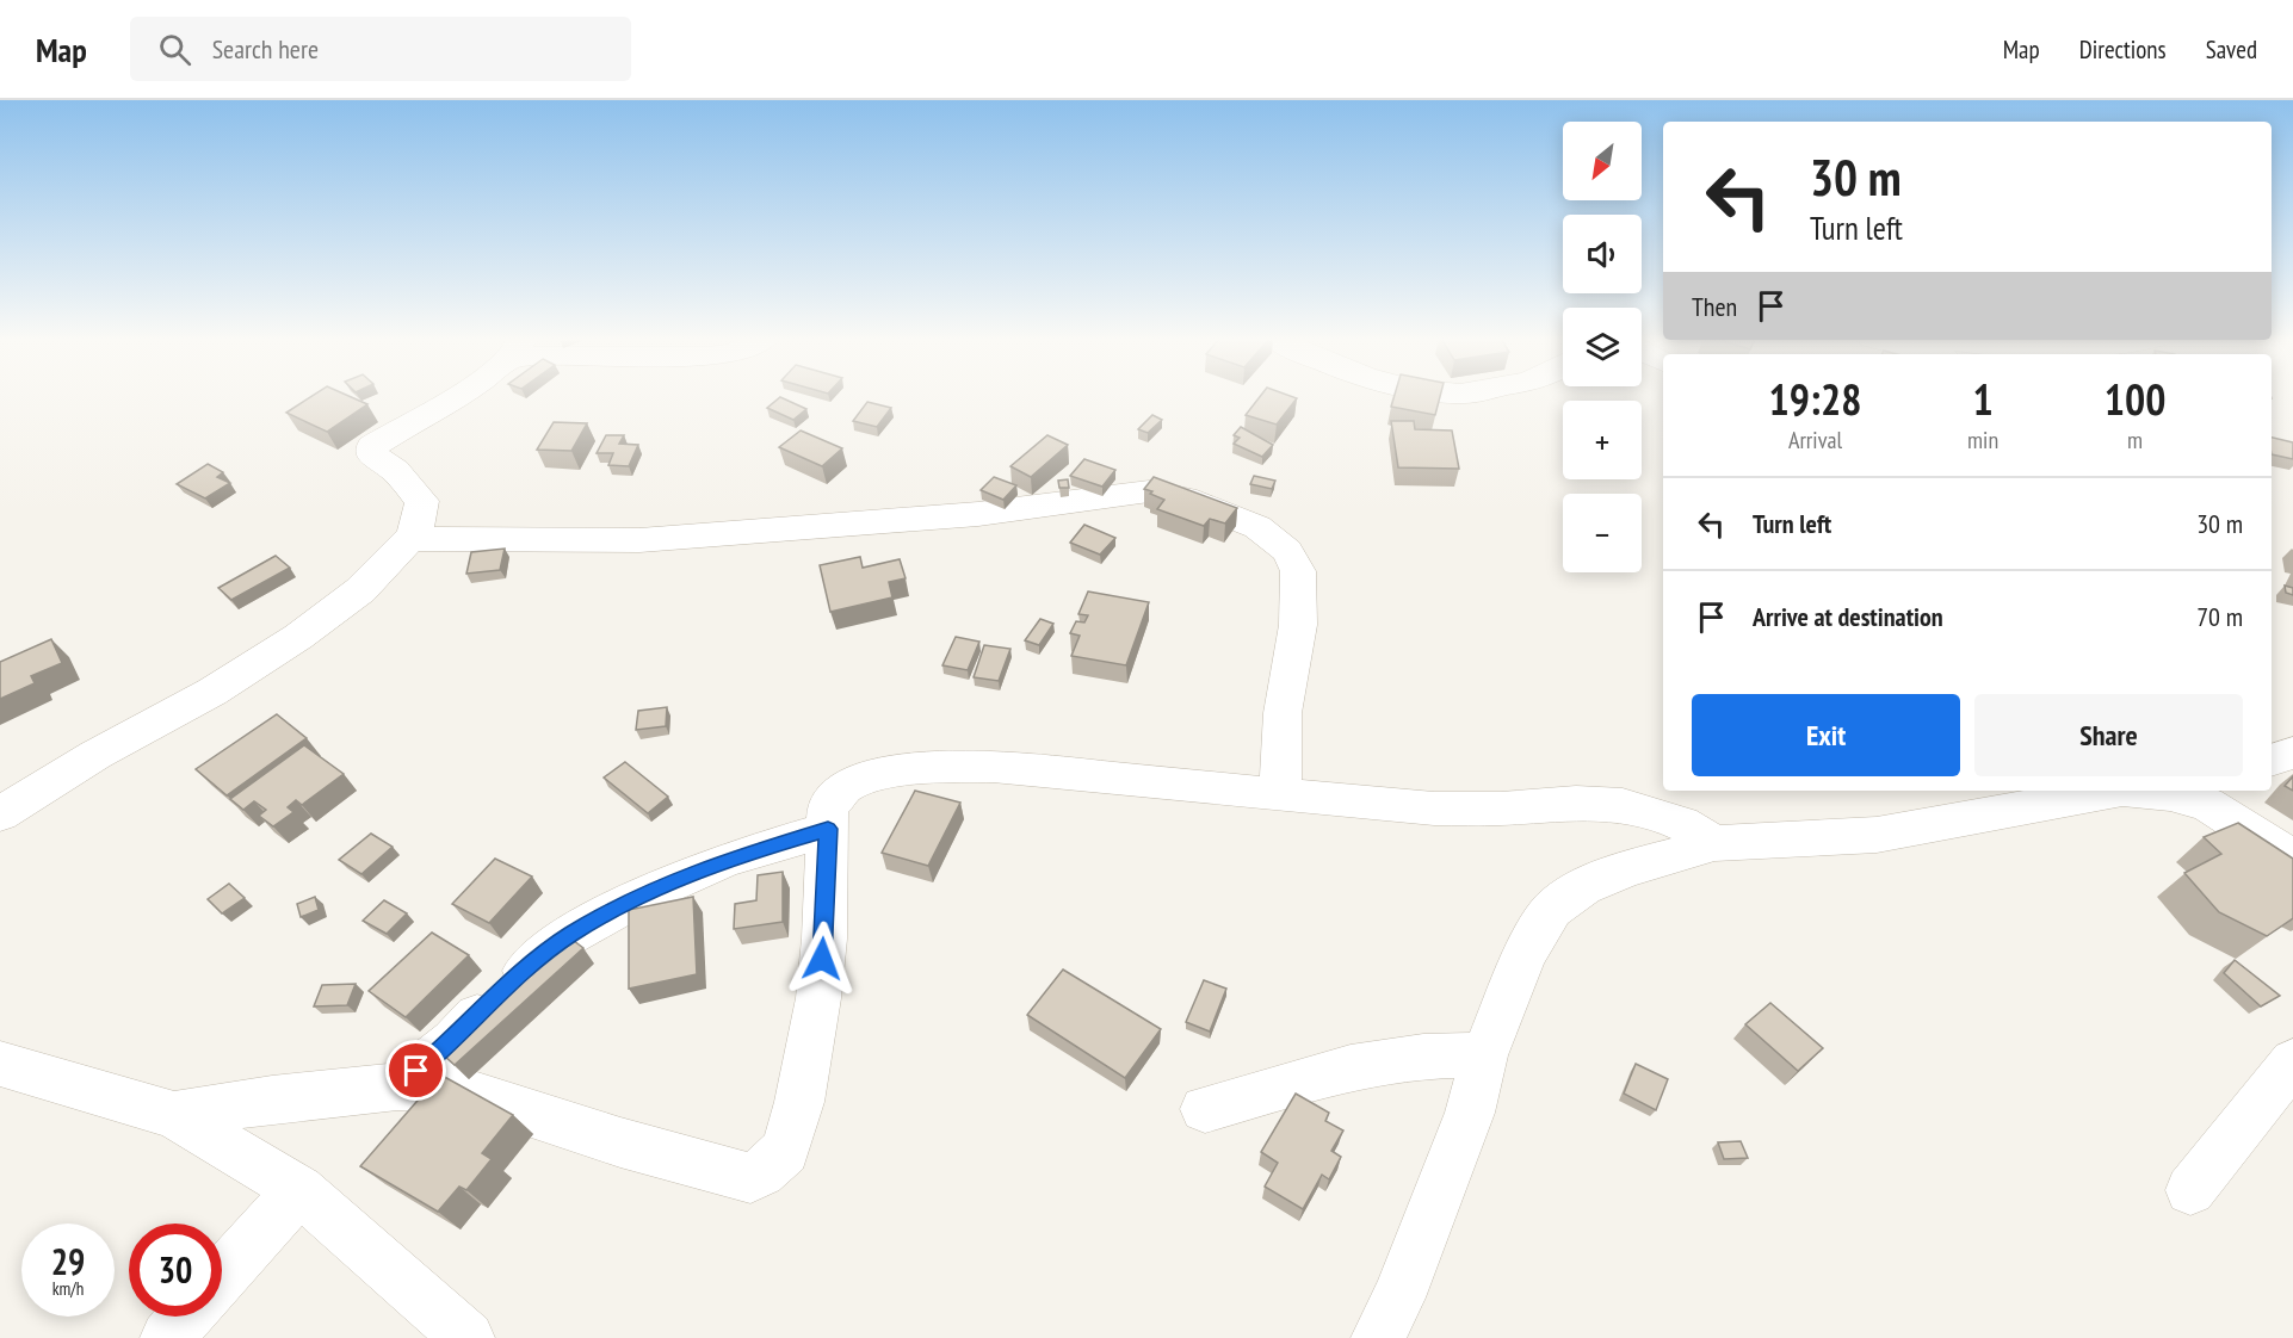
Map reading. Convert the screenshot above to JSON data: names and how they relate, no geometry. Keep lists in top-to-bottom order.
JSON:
{
  "north": "bottom left",
  "page": {
    "header": "Map",
    "search": "Search here",
    "nav": ["Map", "Directions", "Saved"],
    "map_buttons": ["+", "−"],
    "turn": ["30 m", "Turn left"],
    "then": "Then",
    "eta": [
      "19:28",
      "Arrival",
      "1",
      "min",
      "100",
      "m"
    ],
    "list": [
      {
        "name": "Turn left",
        "value": "30 m"
      },
      {
        "name": "Arrive at destination",
        "value": "70 m"
      }
    ],
    "buttons": ["Exit", "Share"],
    "speed": "29 km/h",
    "limit": "30"
  }
}
